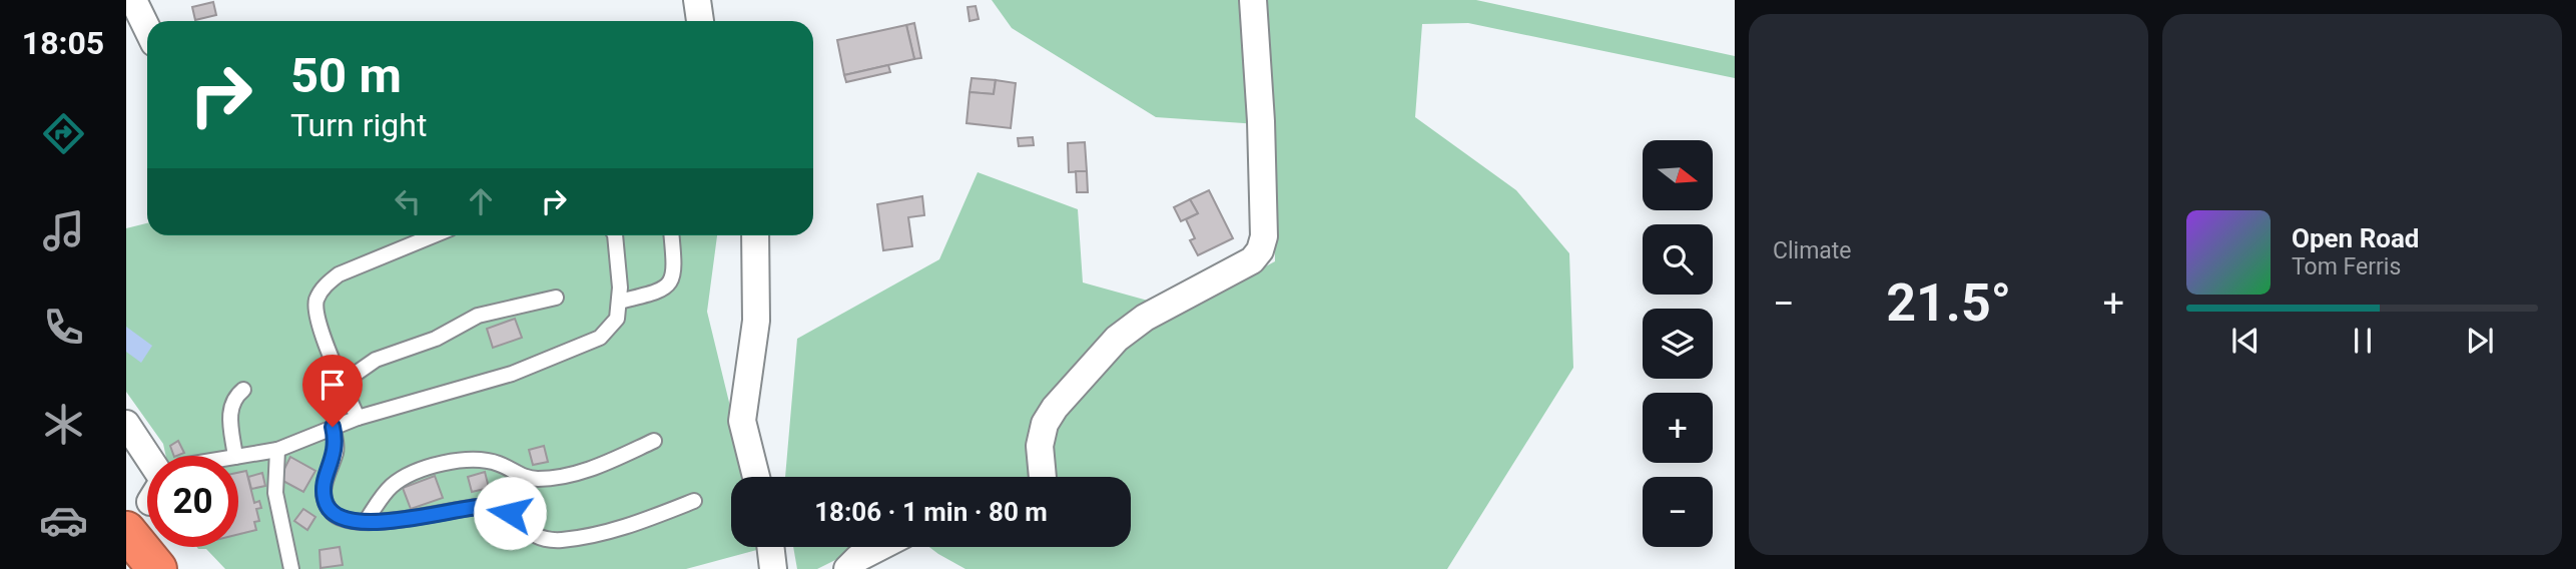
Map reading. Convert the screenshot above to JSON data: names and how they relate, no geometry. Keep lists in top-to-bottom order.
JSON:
{
  "north": "right",
  "page": {
    "tabs": "18:05",
    "tile": "Climate",
    "turn": ["50 m", "Turn right"],
    "map_buttons": ["+", "−"],
    "song": ["Open Road", "Tom Ferris"],
    "heat": ["−", "21.5°", "+"],
    "limit": "20",
    "trip": "18:06 · 1 min · 80 m"
  }
}
